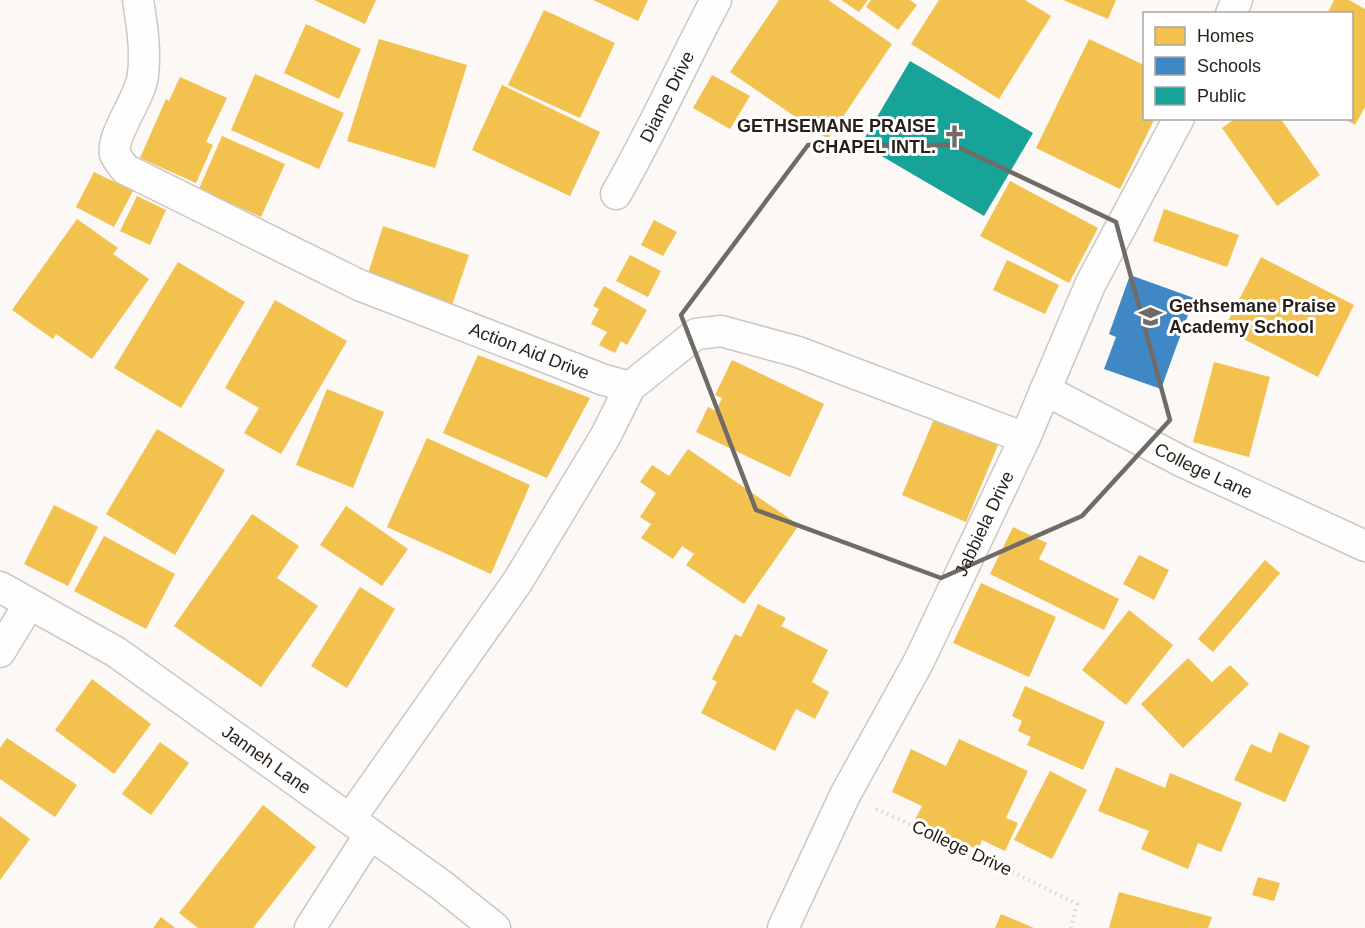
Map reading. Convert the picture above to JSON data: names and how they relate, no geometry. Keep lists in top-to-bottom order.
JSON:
{
  "streets": {
    "street": [
      "Diame Drive",
      "Action Aid Drive",
      "College Lane",
      "Jabbiela Drive",
      "Janneh Lane"
    ],
    "path": ["College Drive"]
  },
  "crossings": [
    ["College Lane", "Jabbiela Drive"],
    ["Jabbiela Drive", "College Drive"]
  ],
  "places": {
    "church": ["GETHSEMANE PRAISE CHAPEL INTL."],
    "school or university": ["Gethsemane Praise Academy School"]
  },
  "legend": ["Homes", "Schools", "Public"]
}
